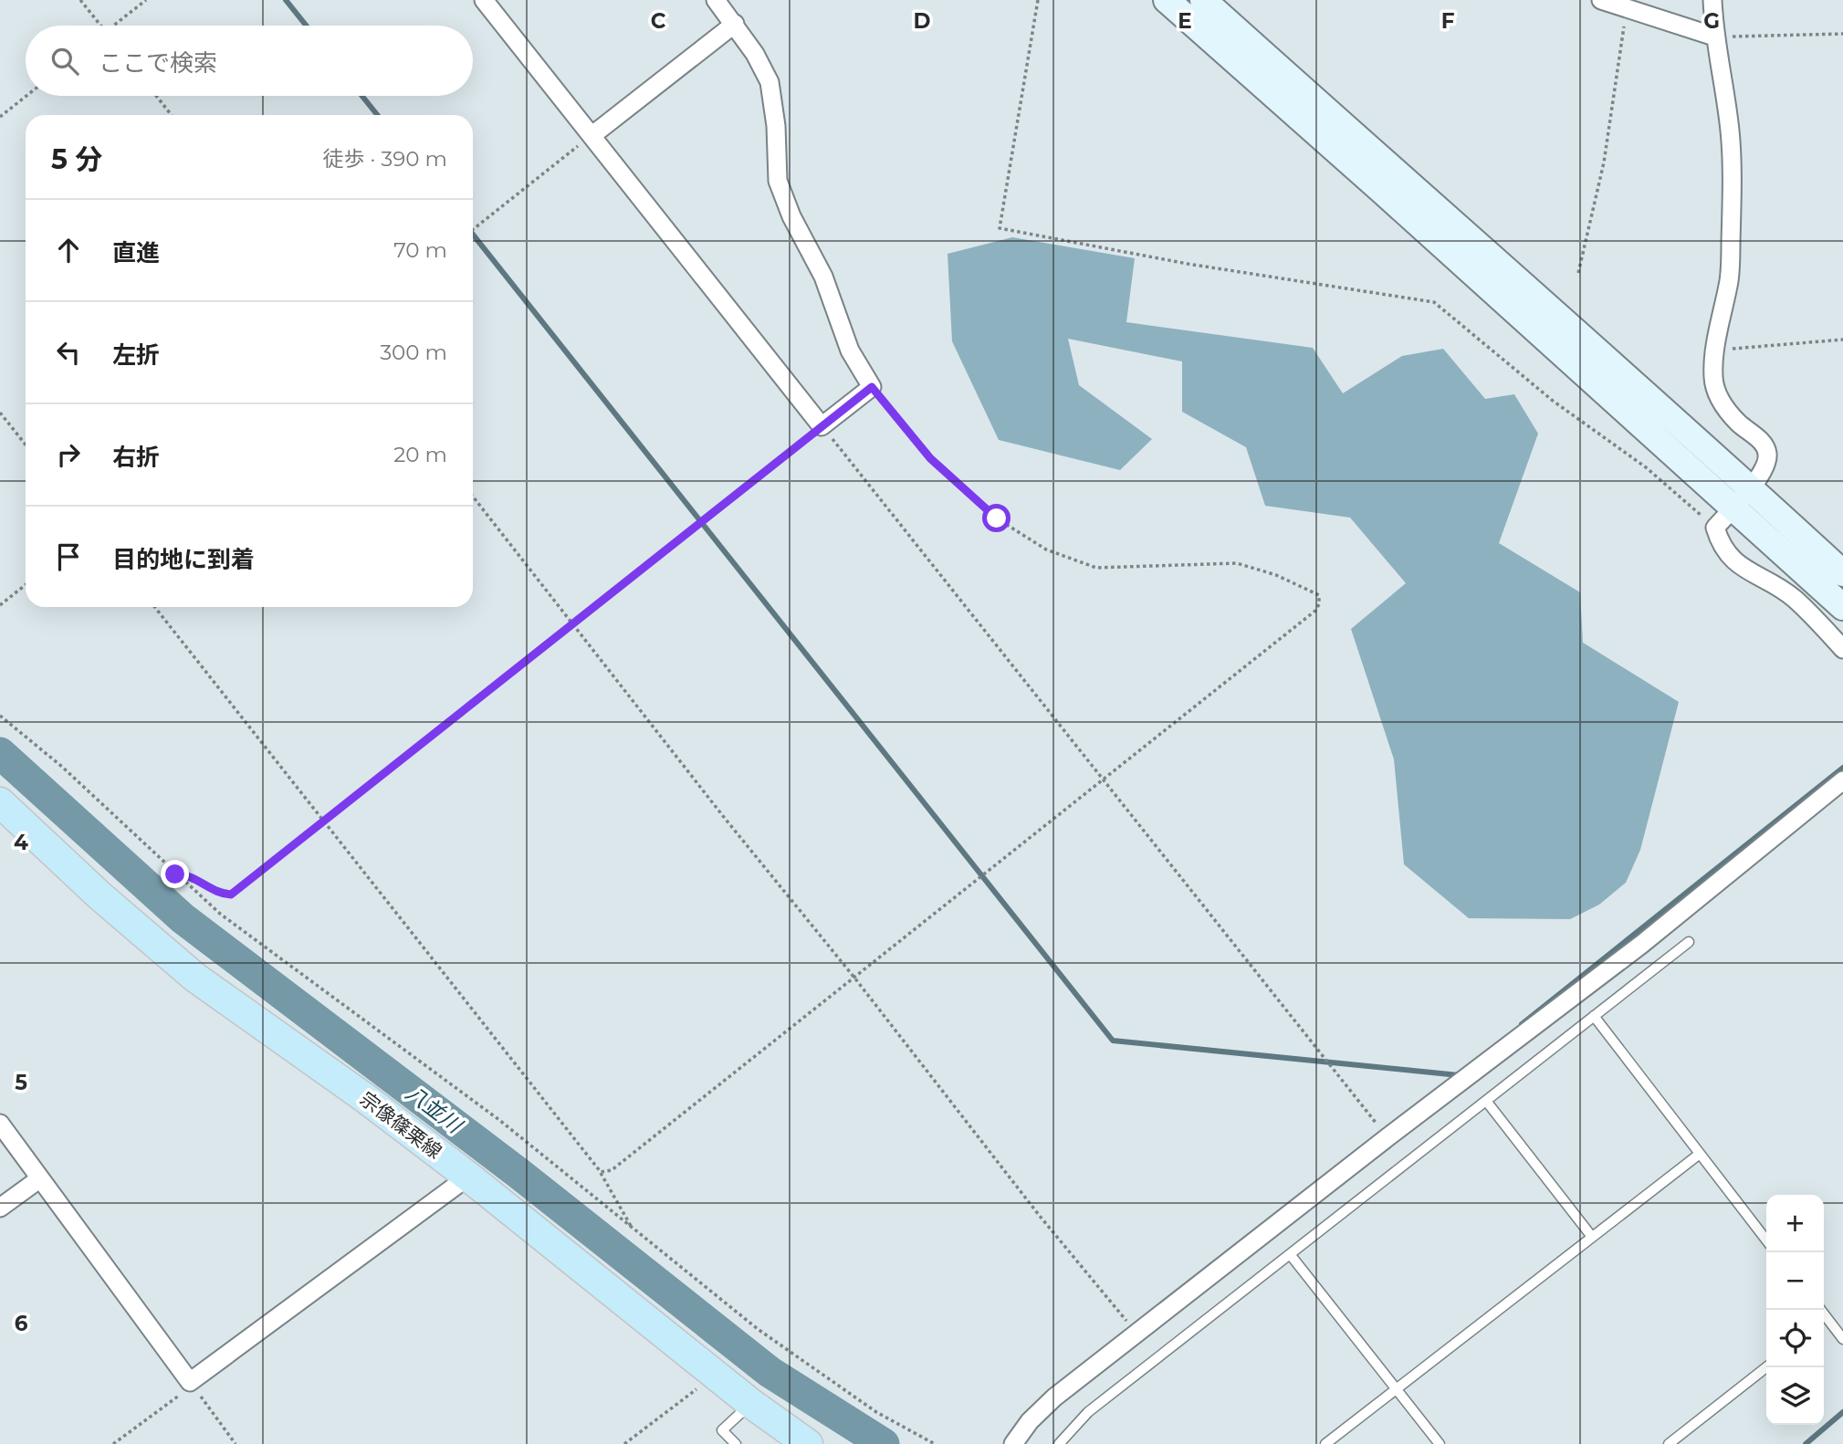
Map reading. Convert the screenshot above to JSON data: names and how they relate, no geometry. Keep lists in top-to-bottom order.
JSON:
{
  "streets": {
    "main road": ["宗像篠栗線"]
  },
  "water": ["八並川"],
  "page": {
    "search": "ここで検索",
    "heading": ["5 分", "徒歩 · 390 m"],
    "list": [
      ["直進", "70 m"],
      ["左折", "300 m"],
      ["右折", "20 m"],
      "目的地に到着"
    ],
    "map_buttons": ["+", "−"]
  },
  "grid": {
    "columns": [
      "C",
      "D",
      "E",
      "F",
      "G"
    ],
    "rows": ["4", "5", "6"]
  }
}
